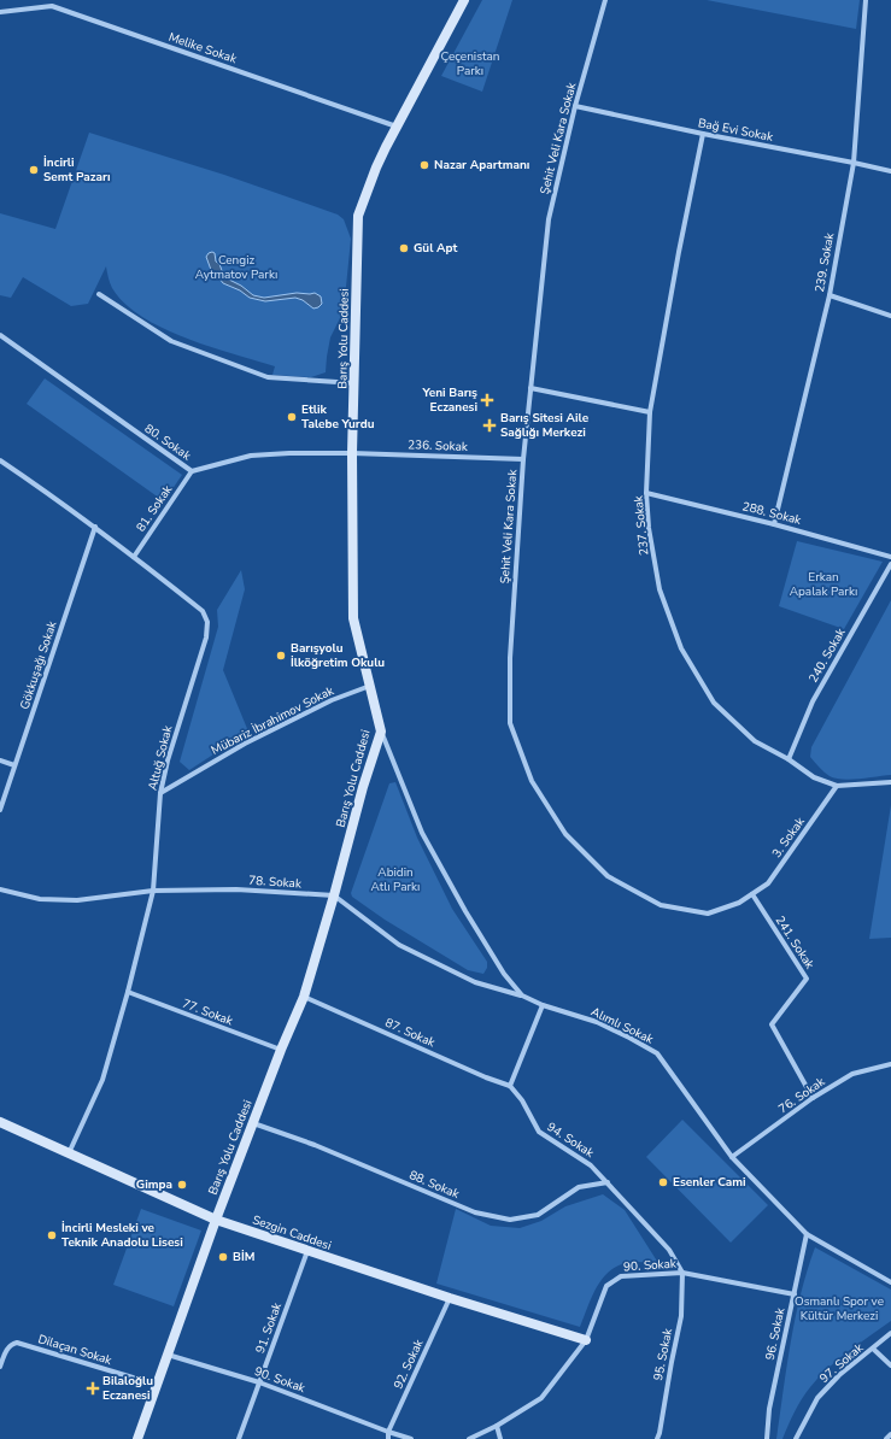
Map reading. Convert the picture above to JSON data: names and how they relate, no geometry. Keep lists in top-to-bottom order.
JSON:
{
  "streets": {
    "street": [
      "Melike Sokak",
      "Bağ Evi Sokak",
      "Şehit Veli Kara Sokak",
      "239. Sokak",
      "Barış Yolu Caddesi",
      "80. Sokak",
      "236. Sokak",
      "81. Sokak",
      "288. Sokak",
      "237. Sokak",
      "240. Sokak",
      "Gökkuşağı Sokak",
      "Mübariz İbrahimov Sokak",
      "Altuğ Sokak",
      "3. Sokak",
      "78. Sokak",
      "241. Sokak",
      "77. Sokak",
      "Alımlı Sokak",
      "87. Sokak",
      "76. Sokak",
      "94. Sokak",
      "88. Sokak",
      "Sezgin Caddesi",
      "90. Sokak",
      "91. Sokak",
      "96. Sokak",
      "Dilaçan Sokak",
      "95. Sokak",
      "97. Sokak",
      "92. Sokak"
    ]
  },
  "crossings": [
    ["Melike Sokak", "Barış Yolu Caddesi"],
    ["Bağ Evi Sokak", "Şehit Veli Kara Sokak"],
    ["Bağ Evi Sokak", "239. Sokak"],
    ["Bağ Evi Sokak", "237. Sokak"],
    ["Şehit Veli Kara Sokak", "236. Sokak"],
    ["Şehit Veli Kara Sokak", "3. Sokak"],
    ["Şehit Veli Kara Sokak", "241. Sokak"],
    ["239. Sokak", "288. Sokak"],
    ["Barış Yolu Caddesi", "80. Sokak"],
    ["Barış Yolu Caddesi", "236. Sokak"],
    ["Barış Yolu Caddesi", "Mübariz İbrahimov Sokak"],
    ["Barış Yolu Caddesi", "78. Sokak"],
    ["Barış Yolu Caddesi", "77. Sokak"],
    ["Barış Yolu Caddesi", "Alımlı Sokak"],
    ["Barış Yolu Caddesi", "87. Sokak"],
    ["Barış Yolu Caddesi", "88. Sokak"],
    ["Barış Yolu Caddesi", "Sezgin Caddesi"],
    ["Barış Yolu Caddesi", "90. Sokak"],
    ["Barış Yolu Caddesi", "Dilaçan Sokak"],
    ["80. Sokak", "236. Sokak"],
    ["80. Sokak", "81. Sokak"],
    ["81. Sokak", "Altuğ Sokak"],
    ["288. Sokak", "237. Sokak"],
    ["237. Sokak", "240. Sokak"],
    ["237. Sokak", "3. Sokak"],
    ["Gökkuşağı Sokak", "Altuğ Sokak"],
    ["Mübariz İbrahimov Sokak", "Altuğ Sokak"],
    ["Altuğ Sokak", "78. Sokak"],
    ["Altuğ Sokak", "77. Sokak"],
    ["Altuğ Sokak", "Sezgin Caddesi"],
    ["3. Sokak", "241. Sokak"],
    ["241. Sokak", "76. Sokak"],
    ["Alımlı Sokak", "76. Sokak"],
    ["Alımlı Sokak", "96. Sokak"],
    ["87. Sokak", "94. Sokak"],
    ["94. Sokak", "88. Sokak"],
    ["94. Sokak", "90. Sokak"],
    ["94. Sokak", "95. Sokak"],
    ["Sezgin Caddesi", "90. Sokak"],
    ["Sezgin Caddesi", "91. Sokak"],
    ["Sezgin Caddesi", "92. Sokak"],
    ["90. Sokak", "91. Sokak"],
    ["90. Sokak", "96. Sokak"],
    ["90. Sokak", "95. Sokak"],
    ["90. Sokak", "92. Sokak"]
  ],
  "parks": [
    "Çeçenistan Parkı",
    "Cengiz Aytmatov Parkı",
    "Erkan Apalak Parkı",
    "Abidin Atlı Parkı",
    "Osmanlı Spor ve Kültür Merkezi"
  ],
  "places": {
    "other": [
      "Nazar Apartmanı",
      "İncirli Semt Pazarı",
      "Gül Apt",
      "Etlik Talebe Yurdu",
      "Barışyolu İlköğretim Okulu",
      "Esenler Cami",
      "Gimpa",
      "İncirli Mesleki ve Teknik Anadolu Lisesi",
      "BİM"
    ],
    "health": ["Yeni Barış Eczanesi", "Barış Sitesi Aile Sağlığı Merkezi", "Bilaloğlu Eczanesi"]
  }
}
